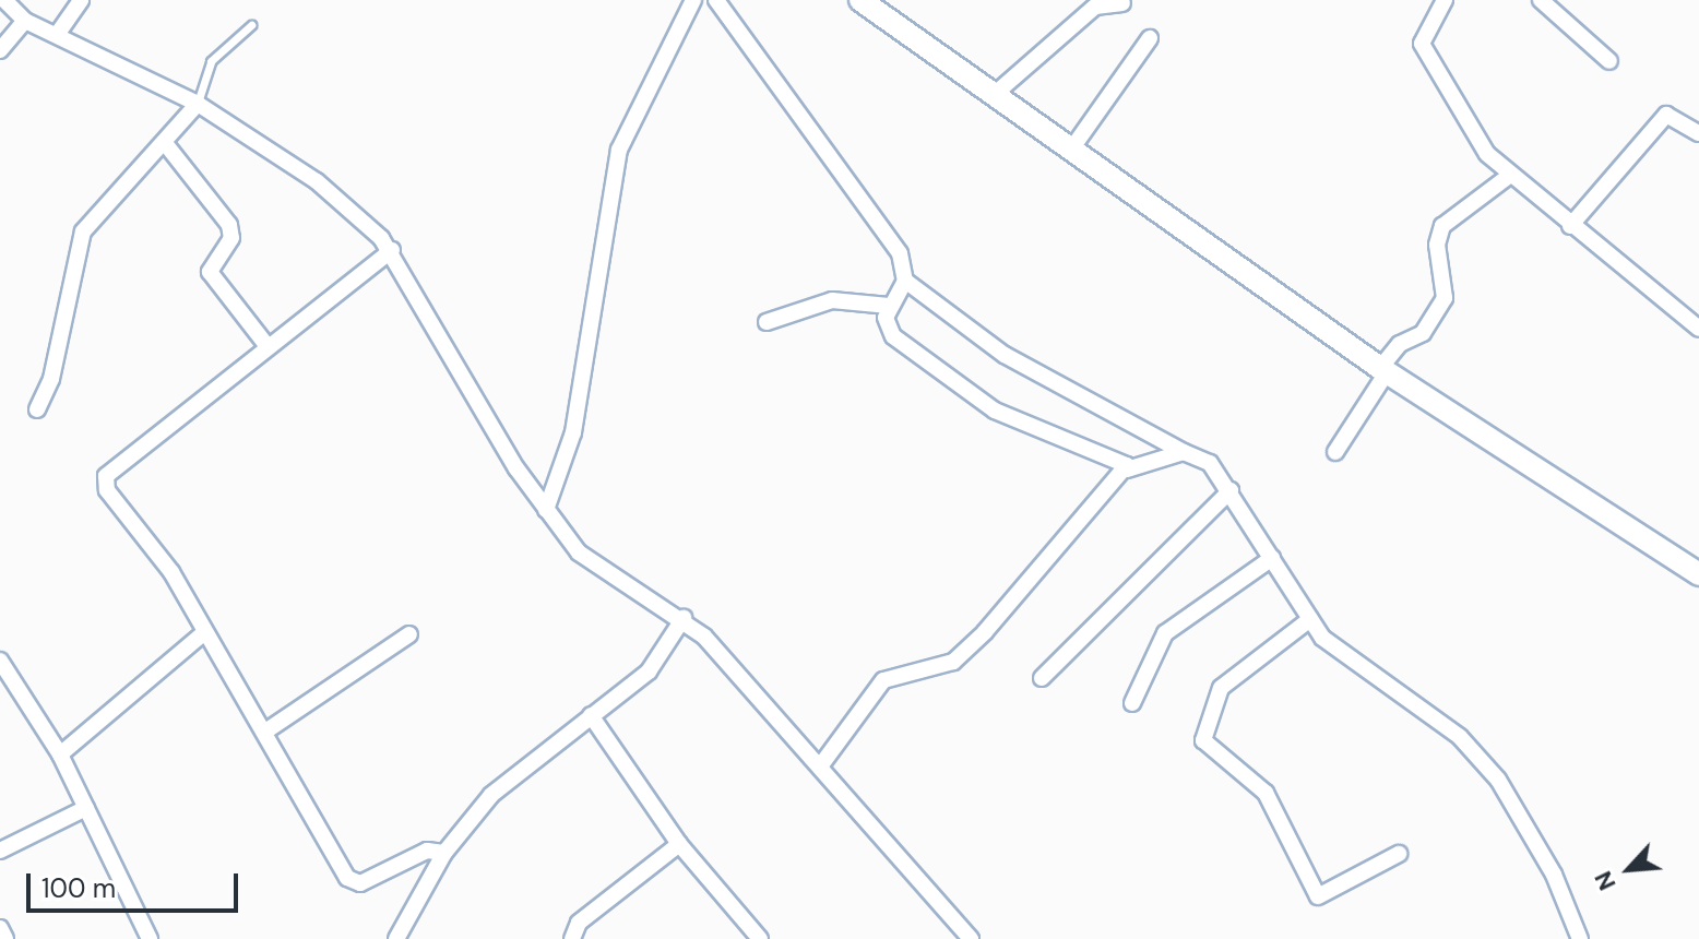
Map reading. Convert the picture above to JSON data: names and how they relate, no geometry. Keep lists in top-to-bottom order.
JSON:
{
  "scale_bar": "100 m",
  "north": "bottom left"
}
